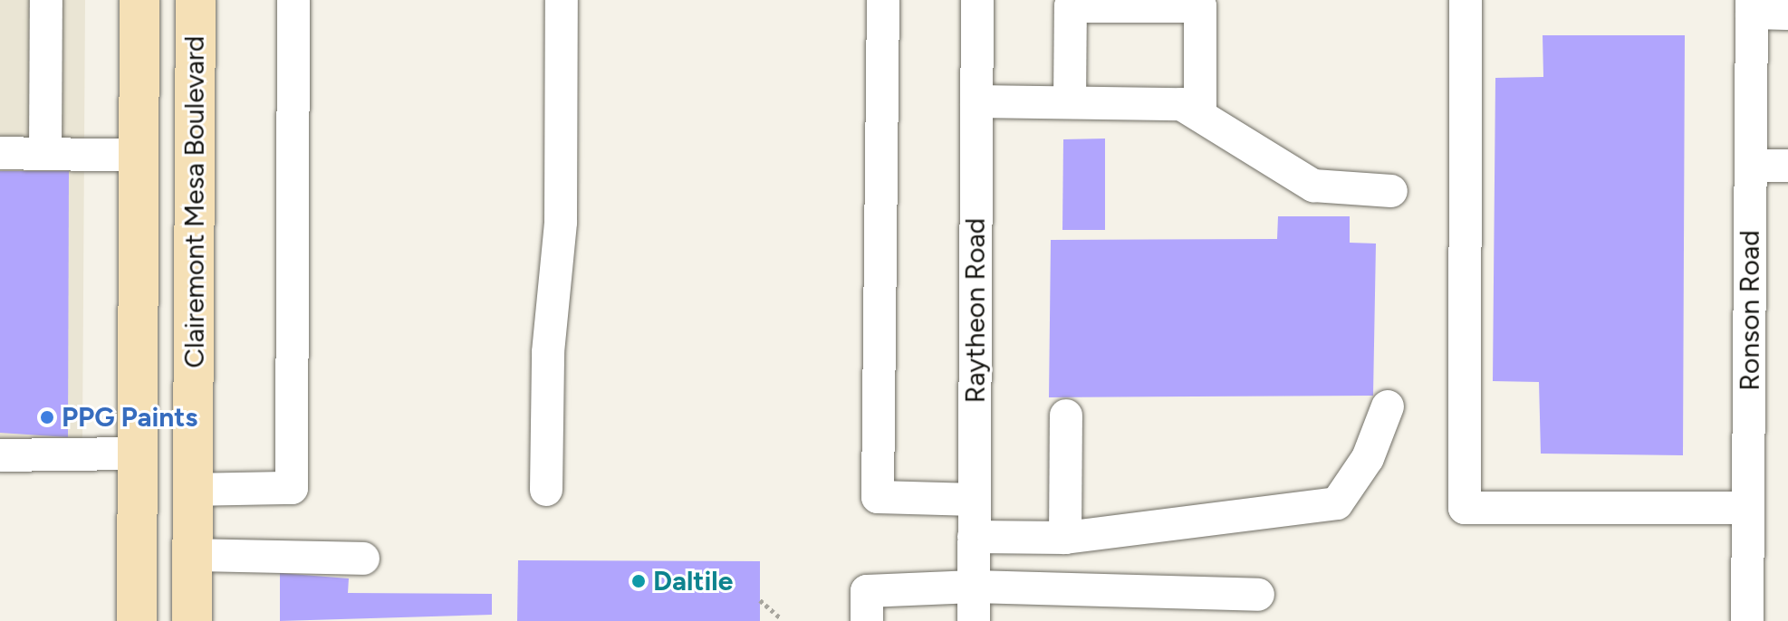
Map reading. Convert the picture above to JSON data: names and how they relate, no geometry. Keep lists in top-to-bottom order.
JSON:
{
  "streets": {
    "main road": ["Clairemont Mesa Boulevard"],
    "street": ["Raytheon Road", "Ronson Road"]
  },
  "places": ["PPG Paints", "Daltile"]
}
